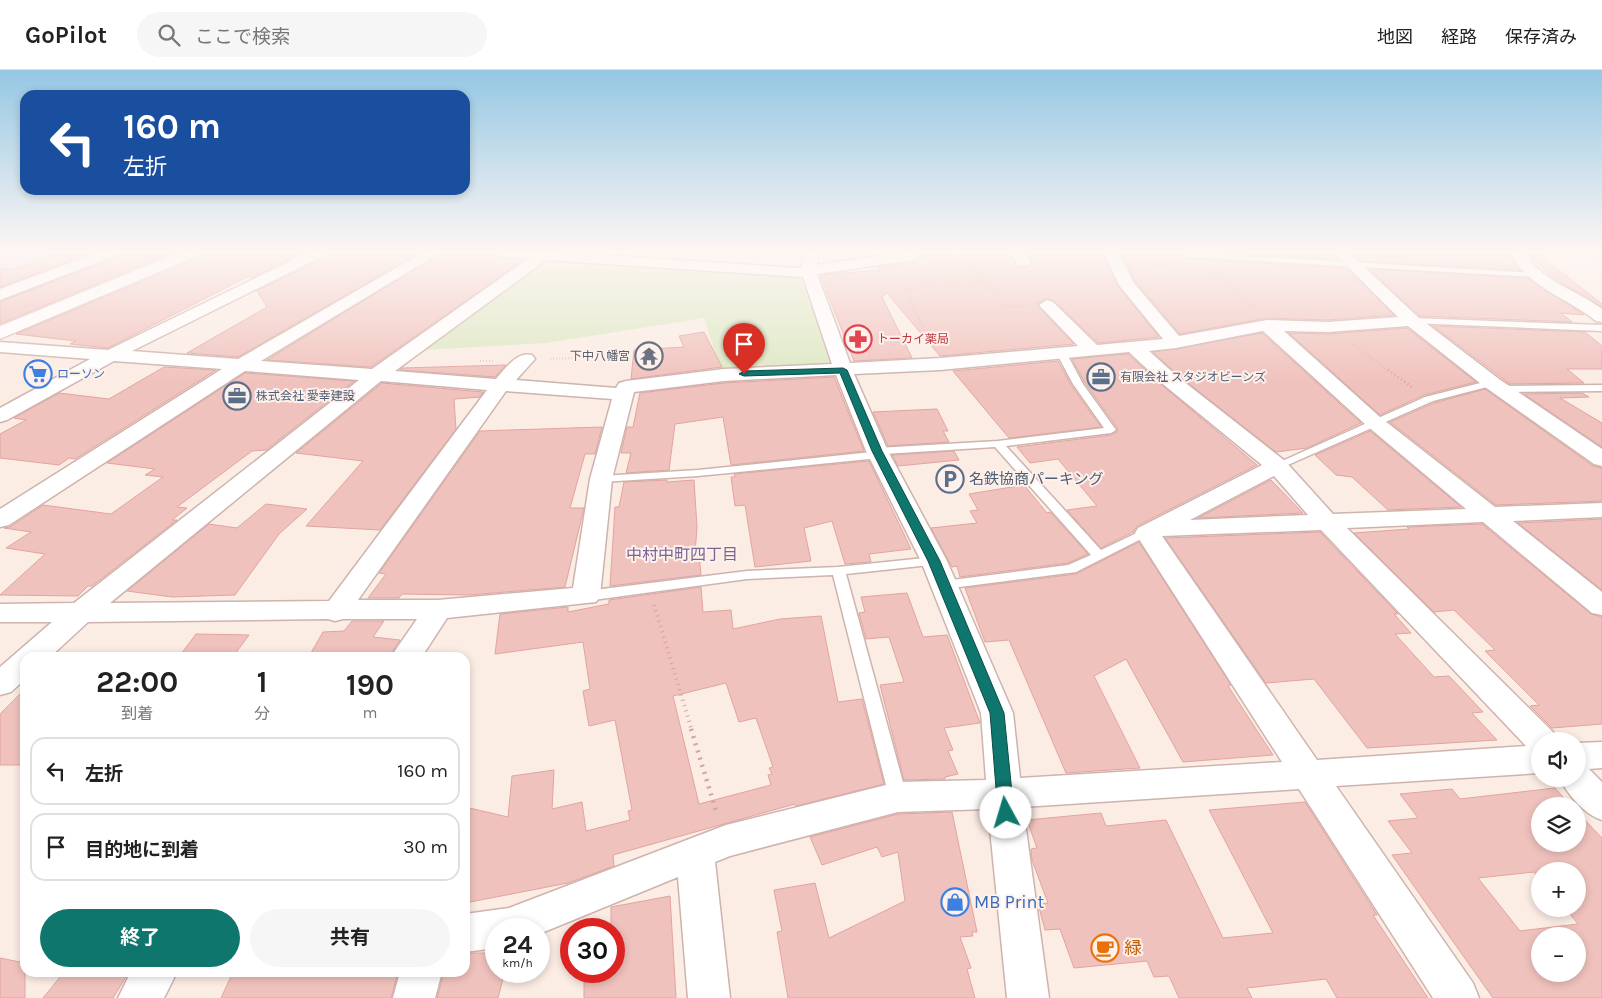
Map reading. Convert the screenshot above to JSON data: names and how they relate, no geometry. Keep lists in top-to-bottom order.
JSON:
{
  "districts": ["中村中町四丁目"],
  "places": {
    "pharmacy": ["トーカイ薬局"],
    "temple": ["下中八幡宮"],
    "supermarket": ["ローソン"],
    "office": ["有限会社 スタジオビーンズ", "株式会社 愛幸建設"],
    "parking": ["名鉄協商パーキング"],
    "shop": ["MB Print"],
    "cafe": ["緑"]
  },
  "page": {
    "header": "GoPilot",
    "search": "ここで検索",
    "nav": ["地図", "経路", "保存済み"],
    "turn": ["160 m", "左折"],
    "eta": [
      "22:00",
      "到着",
      "1",
      "分",
      "190",
      "m"
    ],
    "map_buttons": ["+", "−"],
    "list": [
      {
        "name": "左折",
        "value": "160 m"
      },
      {
        "name": "目的地に到着",
        "value": "30 m"
      }
    ],
    "buttons": ["終了", "共有"],
    "speed": "24 km/h",
    "limit": "30"
  }
}
